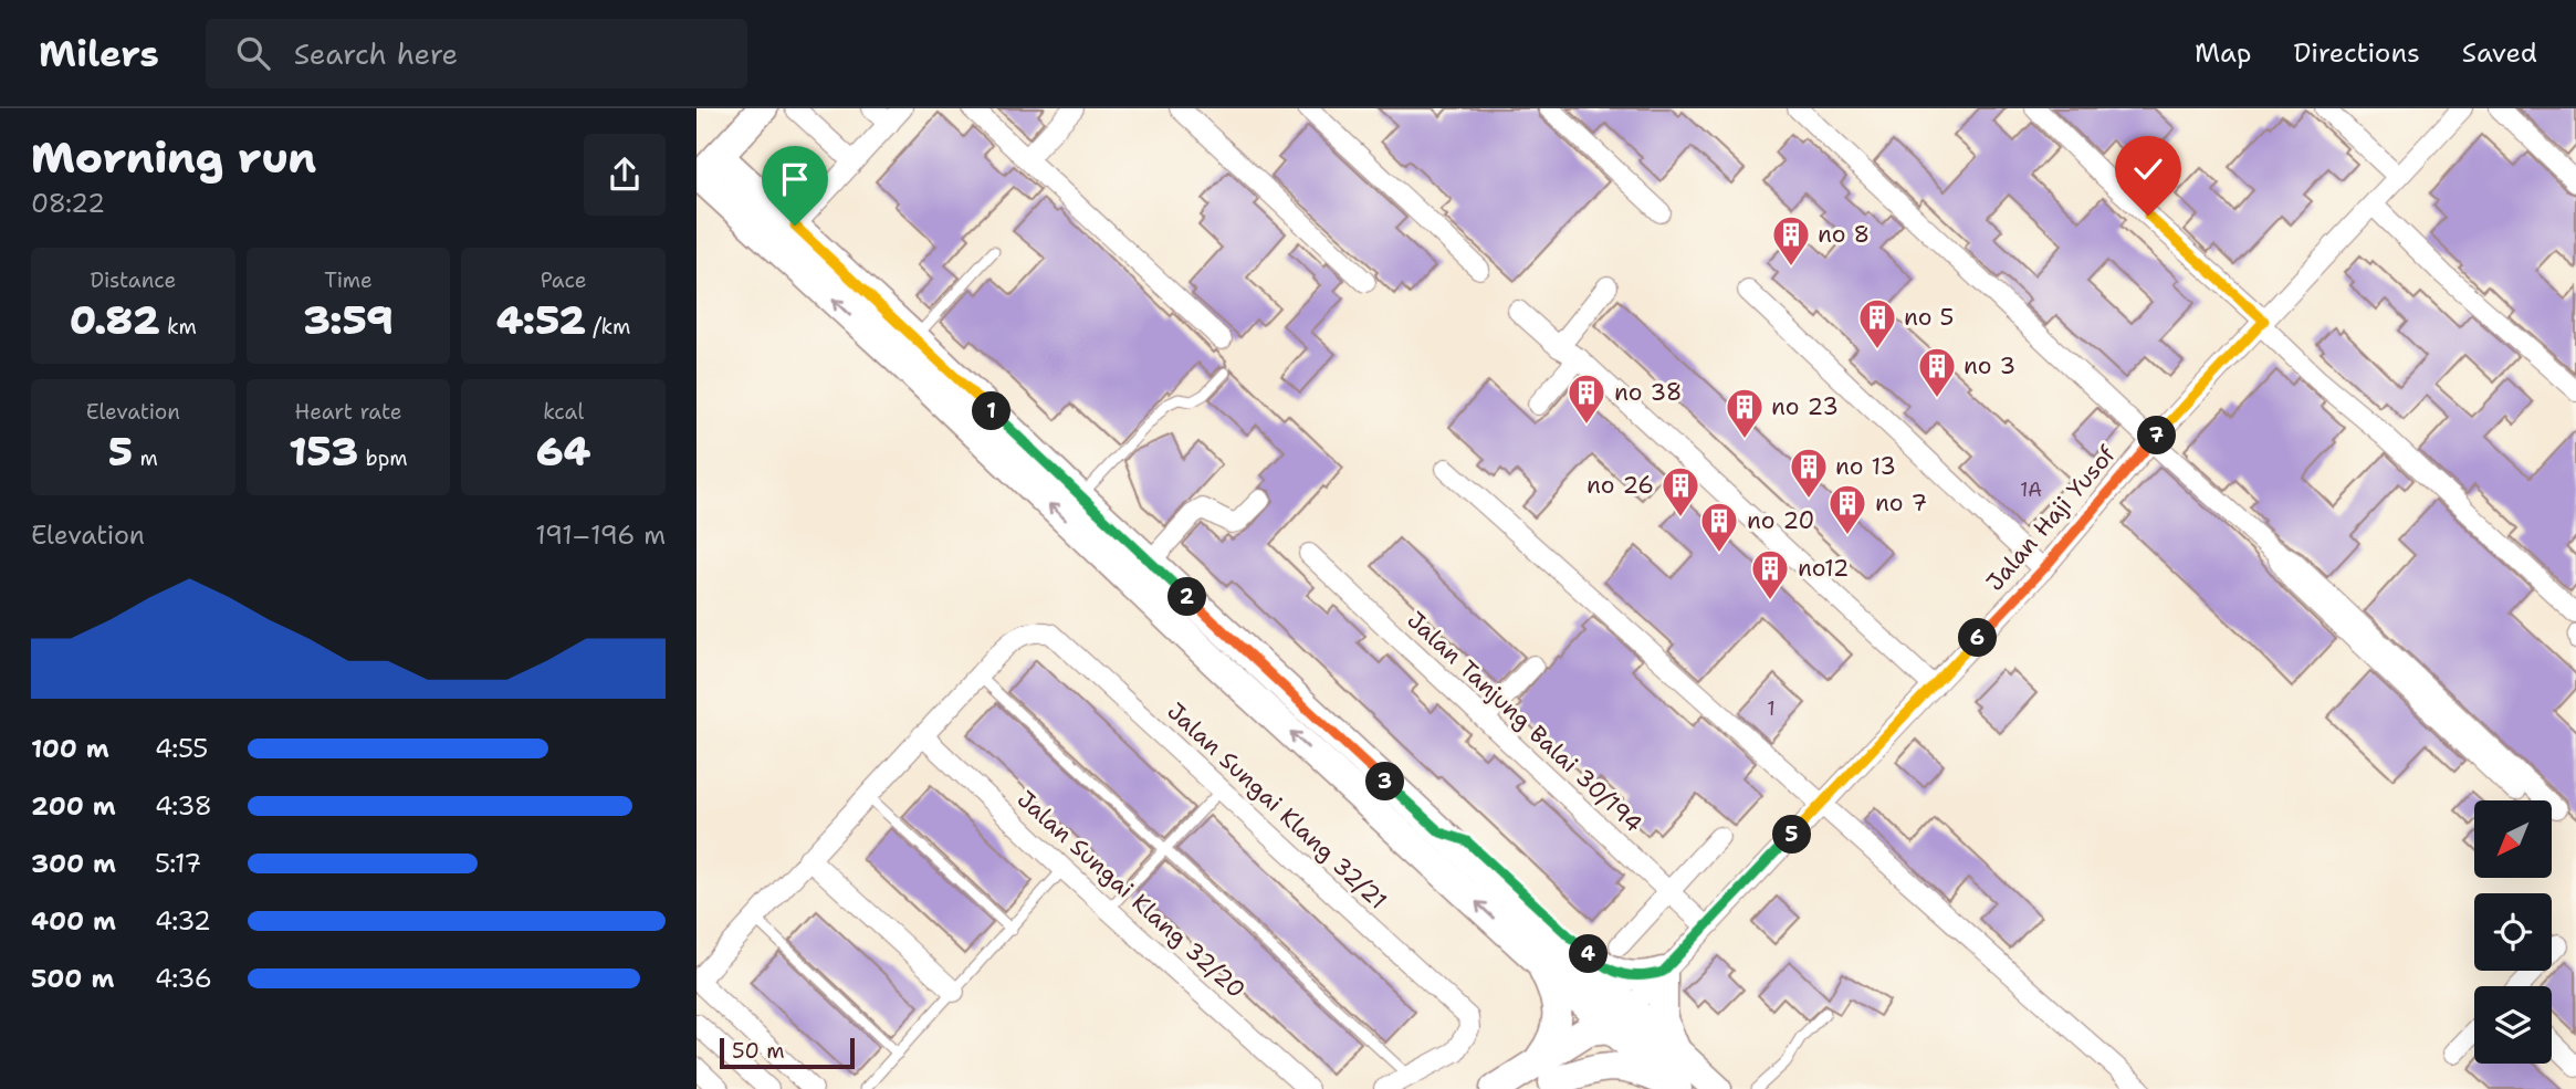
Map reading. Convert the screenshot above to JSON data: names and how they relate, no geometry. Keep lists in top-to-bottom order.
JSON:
{
  "streets": {
    "street": [
      "Jalan Haji Yusof",
      "Jalan Tanjung Balai 30/194",
      "Jalan Sungai Klang 32/21",
      "Jalan Sungai Klang 32/20"
    ]
  },
  "crossings": [
    ["Jalan Haji Yusof", "Jalan Tanjung Balai 30/194"]
  ],
  "places": {
    "building": [
      "no 8",
      "no 5",
      "no 3",
      "no 38",
      "no 23",
      "no 13",
      "no 26",
      "no 7",
      "no 20",
      "no12"
    ]
  },
  "house_numbers": ["1A", "1"],
  "scale_bar": "50 m",
  "north": "bottom left",
  "page": {
    "header": "Milers",
    "search": "Search here",
    "nav": ["Map", "Directions", "Saved"],
    "heading": ["Morning run", "08:22"],
    "stats": [
      ["Distance", "0.82 km"],
      ["Time", "3:59"],
      ["Pace", "4:52 /km"],
      ["Elevation", "5 m"],
      ["Heart rate", "153 bpm"],
      ["kcal", "64"]
    ],
    "pins": [
      "1",
      "7",
      "2",
      "6",
      "3",
      "5",
      "4"
    ],
    "chart": ["Elevation", "191–196 m"],
    "list": [
      {
        "name": "100 m",
        "note": "4:55"
      },
      {
        "name": "200 m",
        "note": "4:38"
      },
      {
        "name": "300 m",
        "note": "5:17"
      },
      {
        "name": "400 m",
        "note": "4:32"
      },
      {
        "name": "500 m",
        "note": "4:36"
      }
    ],
    "scale": "50 m"
  }
}
